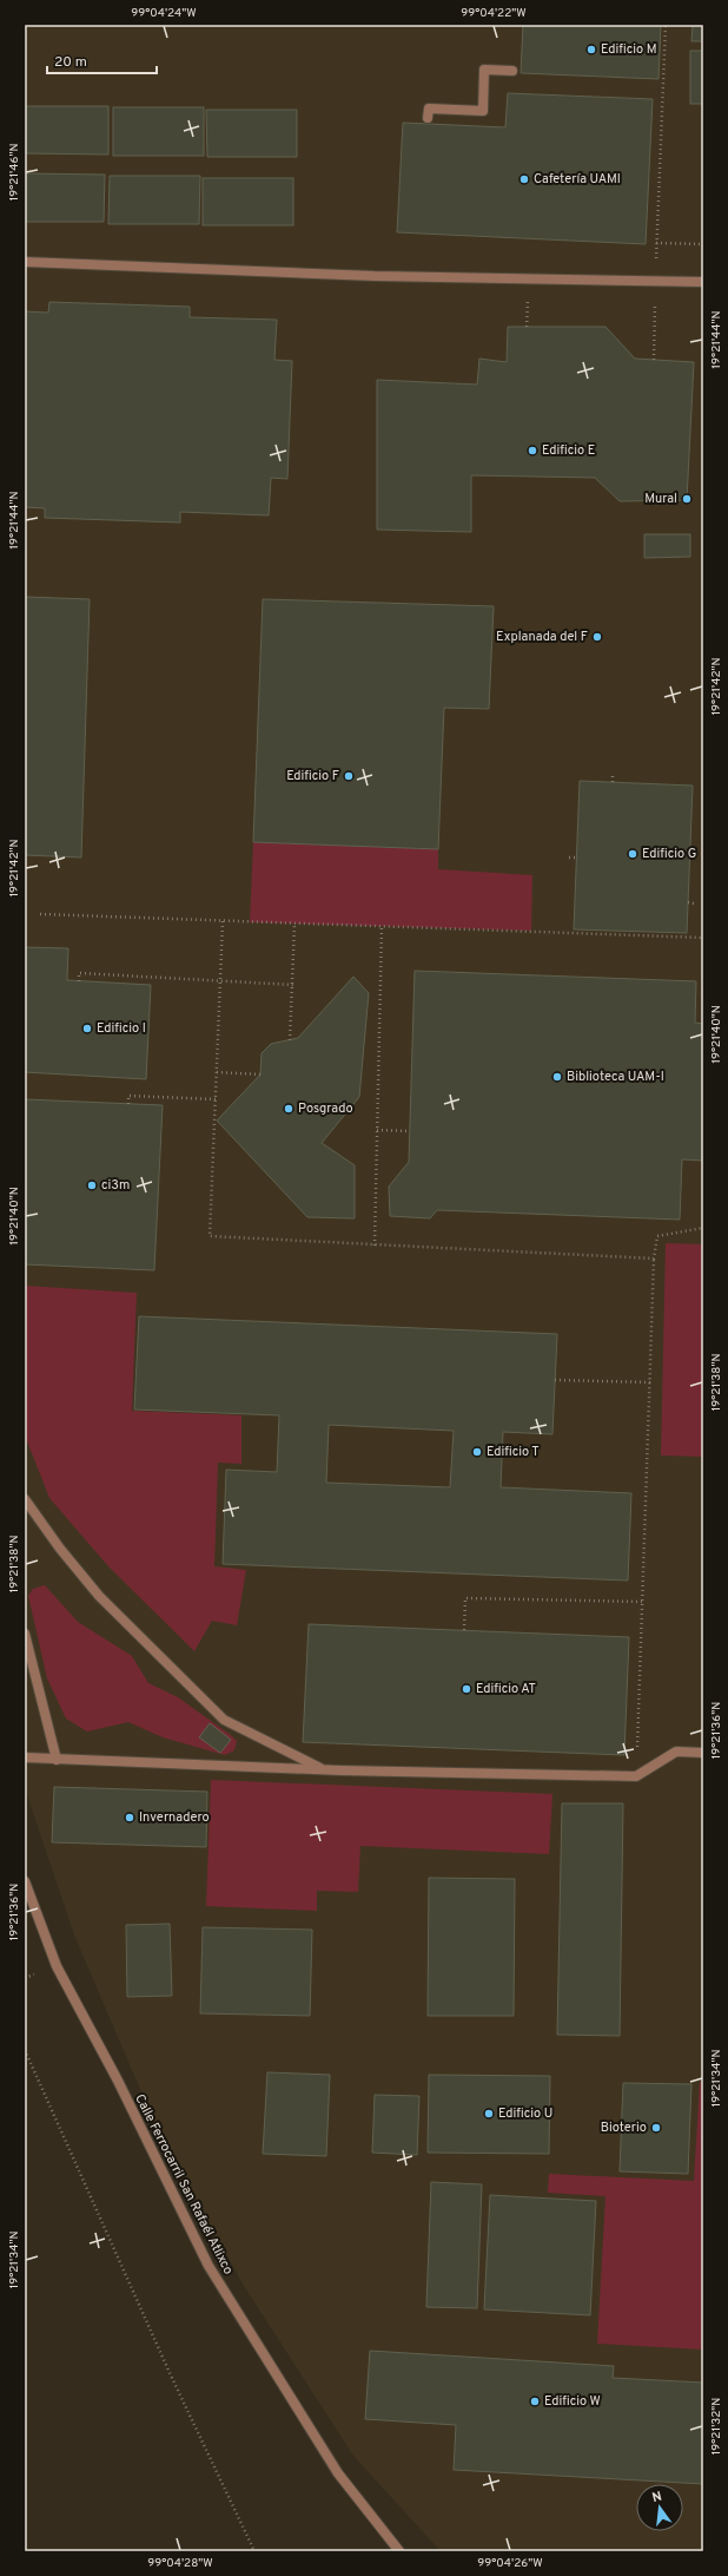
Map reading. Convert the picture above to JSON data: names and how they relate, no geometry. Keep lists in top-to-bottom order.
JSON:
{
  "streets": {
    "street": ["Calle Ferrocarril San Rafaél Atlixco"]
  },
  "places": [
    "Edificio M",
    "Cafetería UAMI",
    "Edificio E",
    "Mural",
    "Explanada del F",
    "Edificio F",
    "Edificio G",
    "Edificio I",
    "Biblioteca UAM-I",
    "Posgrado",
    "ci3m",
    "Edificio T",
    "Edificio AT",
    "Invernadero",
    "Edificio U",
    "Bioterio",
    "Edificio W"
  ],
  "scale_bar": "20 m",
  "north": "top",
  "coordinates": [
    "99°04'24\"W",
    "99°04'22\"W",
    "19°21'46\"N",
    "19°21'44\"N",
    "19°21'42\"N",
    "19°21'40\"N",
    "19°21'38\"N",
    "19°21'36\"N",
    "19°21'34\"N",
    "19°21'32\"N",
    "99°04'28\"W",
    "99°04'26\"W"
  ]
}
